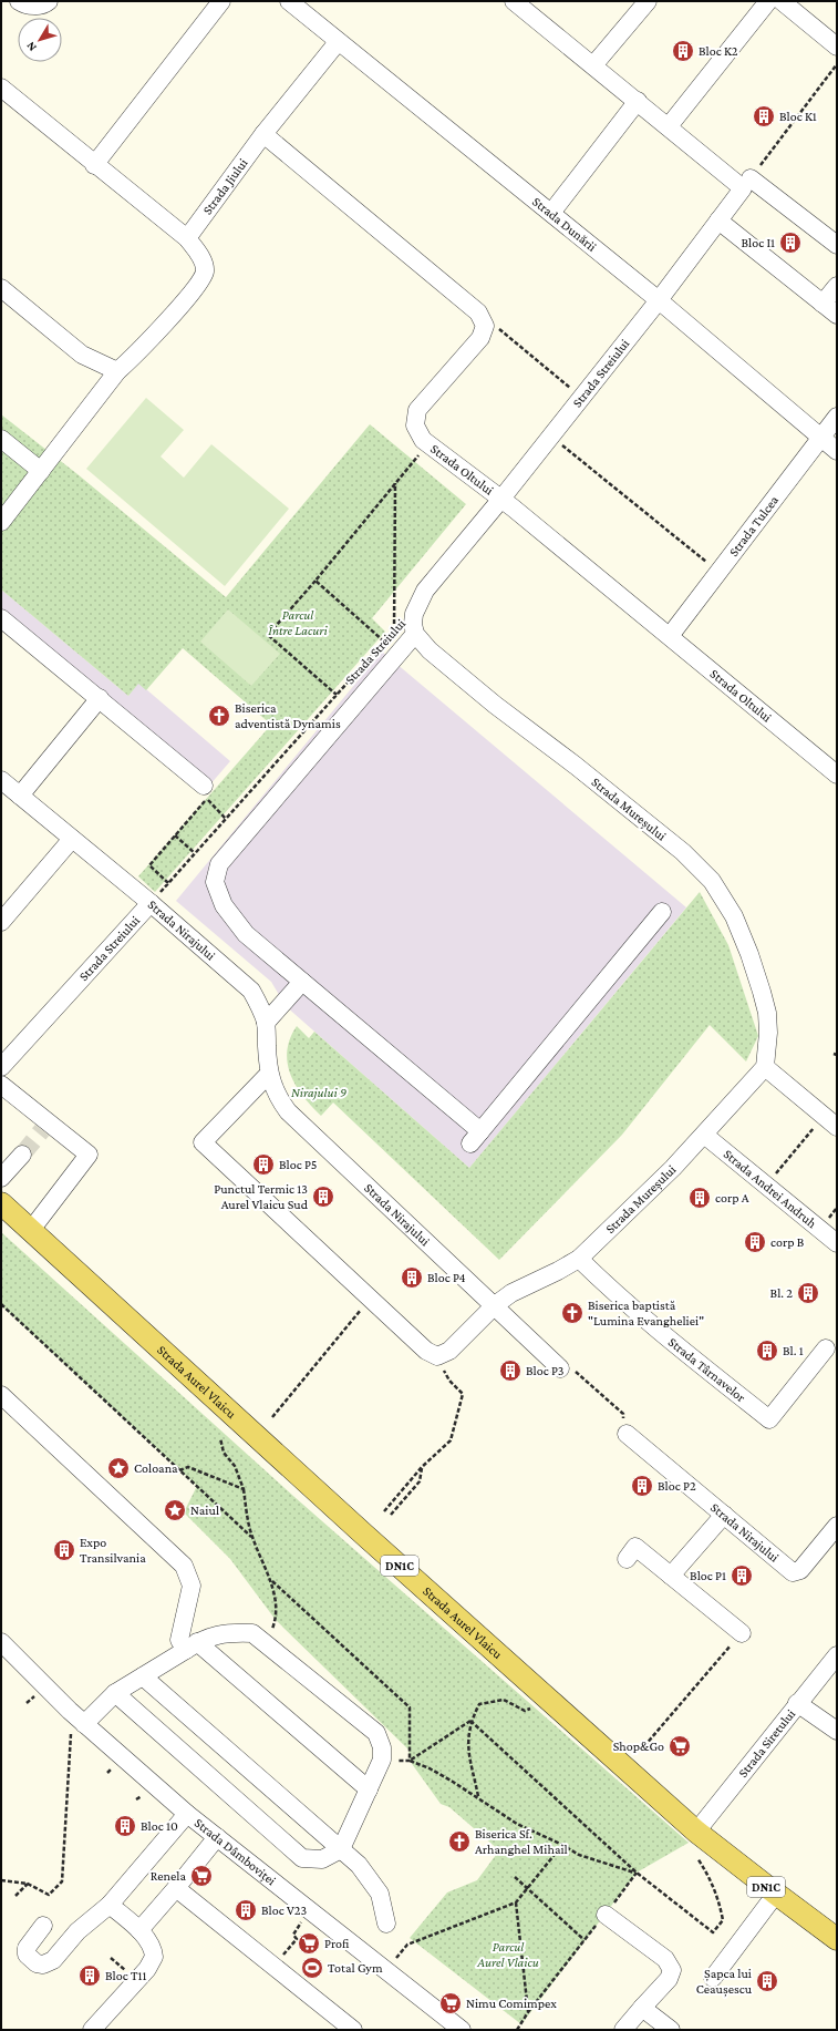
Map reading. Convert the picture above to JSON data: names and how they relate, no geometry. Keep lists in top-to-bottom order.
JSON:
{
  "streets": {
    "main road": ["Strada Aurel Vlaicu", "DN1C"],
    "street": [
      "Strada Jiului",
      "Strada Dunării",
      "Strada Streiului",
      "Strada Oltului",
      "Strada Tulcea",
      "Strada Mureșului",
      "Strada Nirajului",
      "Strada Andrei Andruh",
      "Strada Târnavelor",
      "Strada Siretului",
      "Strada Dâmboviței"
    ]
  },
  "crossings": [
    ["Strada Jiului", "Strada Dunării"],
    ["Strada Dunării", "Strada Streiului"],
    ["Strada Dunării", "Strada Tulcea"],
    ["Strada Streiului", "Strada Oltului"],
    ["Strada Streiului", "Strada Mureșului"],
    ["Strada Streiului", "Strada Nirajului"],
    ["Strada Oltului", "Strada Tulcea"],
    ["Strada Mureșului", "Strada Nirajului"],
    ["Strada Mureșului", "Strada Andrei Andruh"],
    ["Strada Mureșului", "Strada Târnavelor"],
    ["Strada Aurel Vlaicu", "Strada Siretului"]
  ],
  "parks": ["Parcul Între Lacuri", "Nirajului 9", "Parcul Aurel Vlaicu"],
  "places": {
    "building": [
      "Bloc K2",
      "Bloc K1",
      "Bloc I1",
      "Bloc P5",
      "Punctul Termic 13 Aurel Vlaicu Sud",
      "corp A",
      "corp B",
      "Bloc P4",
      "Bl. 2",
      "Bl. 1",
      "Bloc P3",
      "Bloc P2",
      "Expo Transilvania",
      "Bloc P1",
      "Bloc 10",
      "Bloc V23",
      "Bloc T11",
      "Șapca lui Ceaușescu"
    ],
    "church": ["Biserica adventistă Dynamis", "Biserica baptistă \"Lumina Evangheliei\"", "Biserica Sf. Arhanghel Mihail"],
    "place": ["Coloana", "Naiul"],
    "supermarket": [
      "Shop&Go",
      "Renela",
      "Profi",
      "Nimu Comimpex"
    ],
    "sports": ["Total Gym"]
  },
  "north": "bottom left"
}
